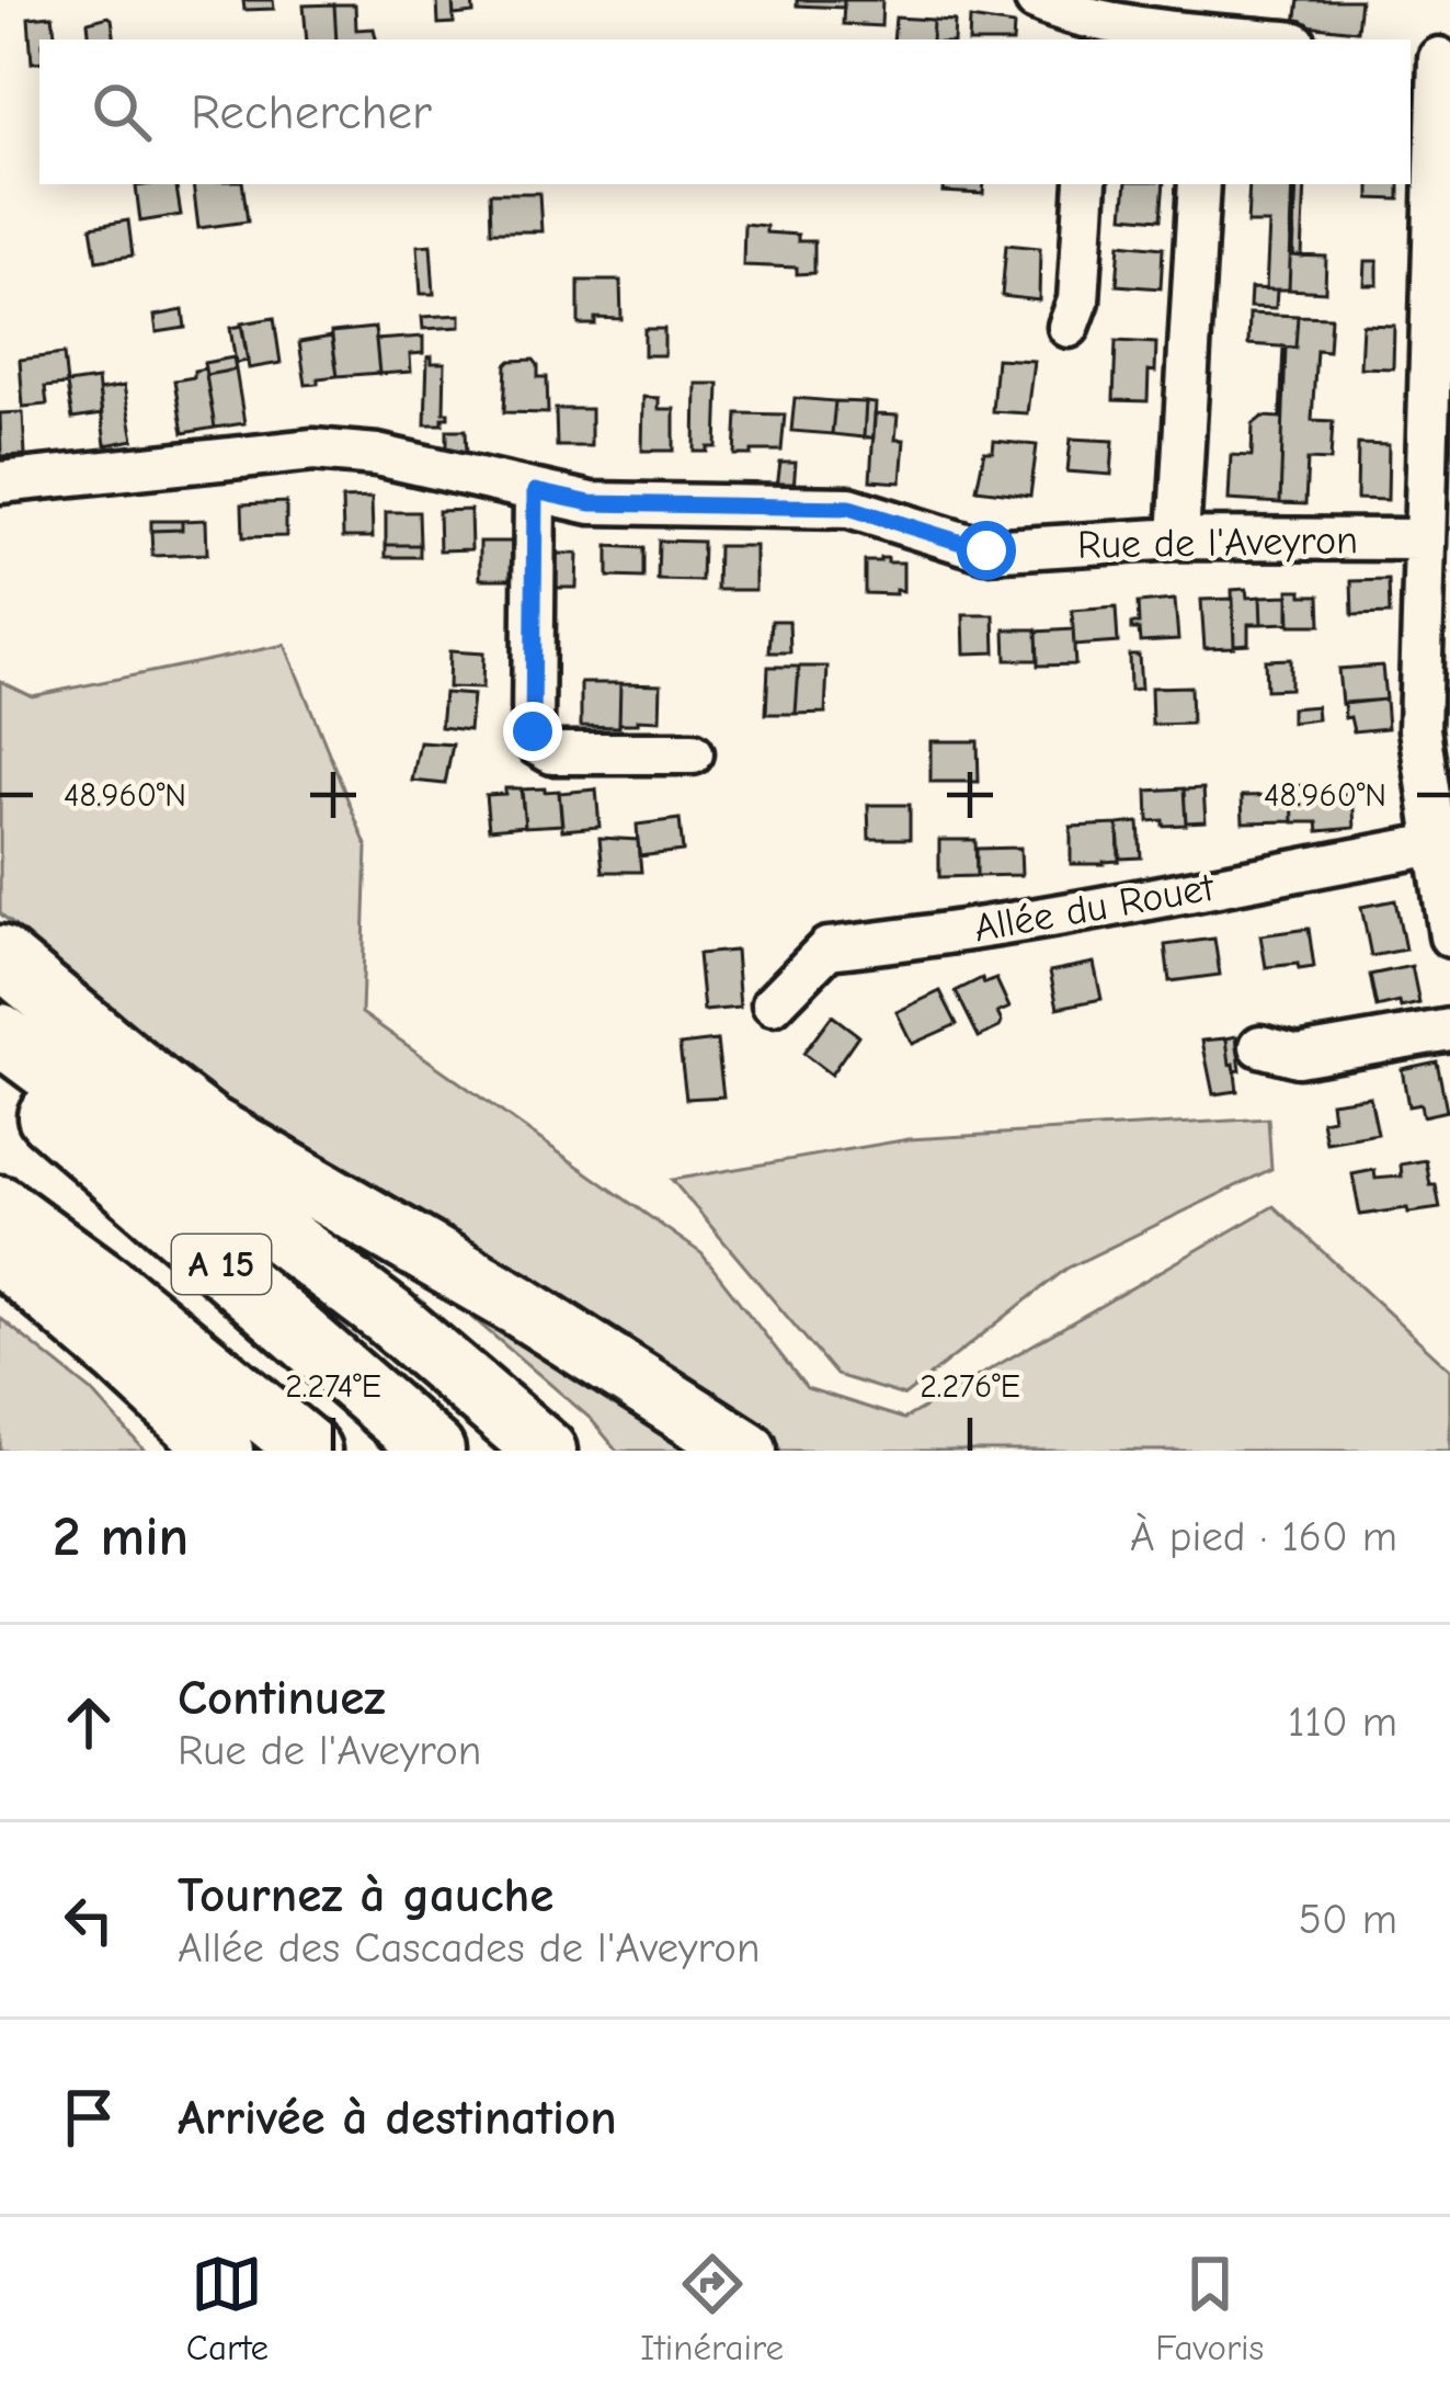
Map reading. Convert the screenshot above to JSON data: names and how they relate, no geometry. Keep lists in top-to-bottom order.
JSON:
{
  "streets": {
    "highway": ["A 15"],
    "street": ["Rue de l'Aveyron", "Allée du Rouet"]
  },
  "page": {
    "search": "Rechercher",
    "heading": ["2 min", "À pied · 160 m"],
    "list": [
      ["Continuez", "Rue de l'Aveyron", "110 m"],
      ["Tournez à gauche", "Allée des Cascades de l'Aveyron", "50 m"],
      "Arrivée à destination"
    ],
    "nav": ["Carte", "Itinéraire", "Favoris"]
  },
  "coordinates": ["48.960°N", "2.274°E", "2.276°E"]
}
